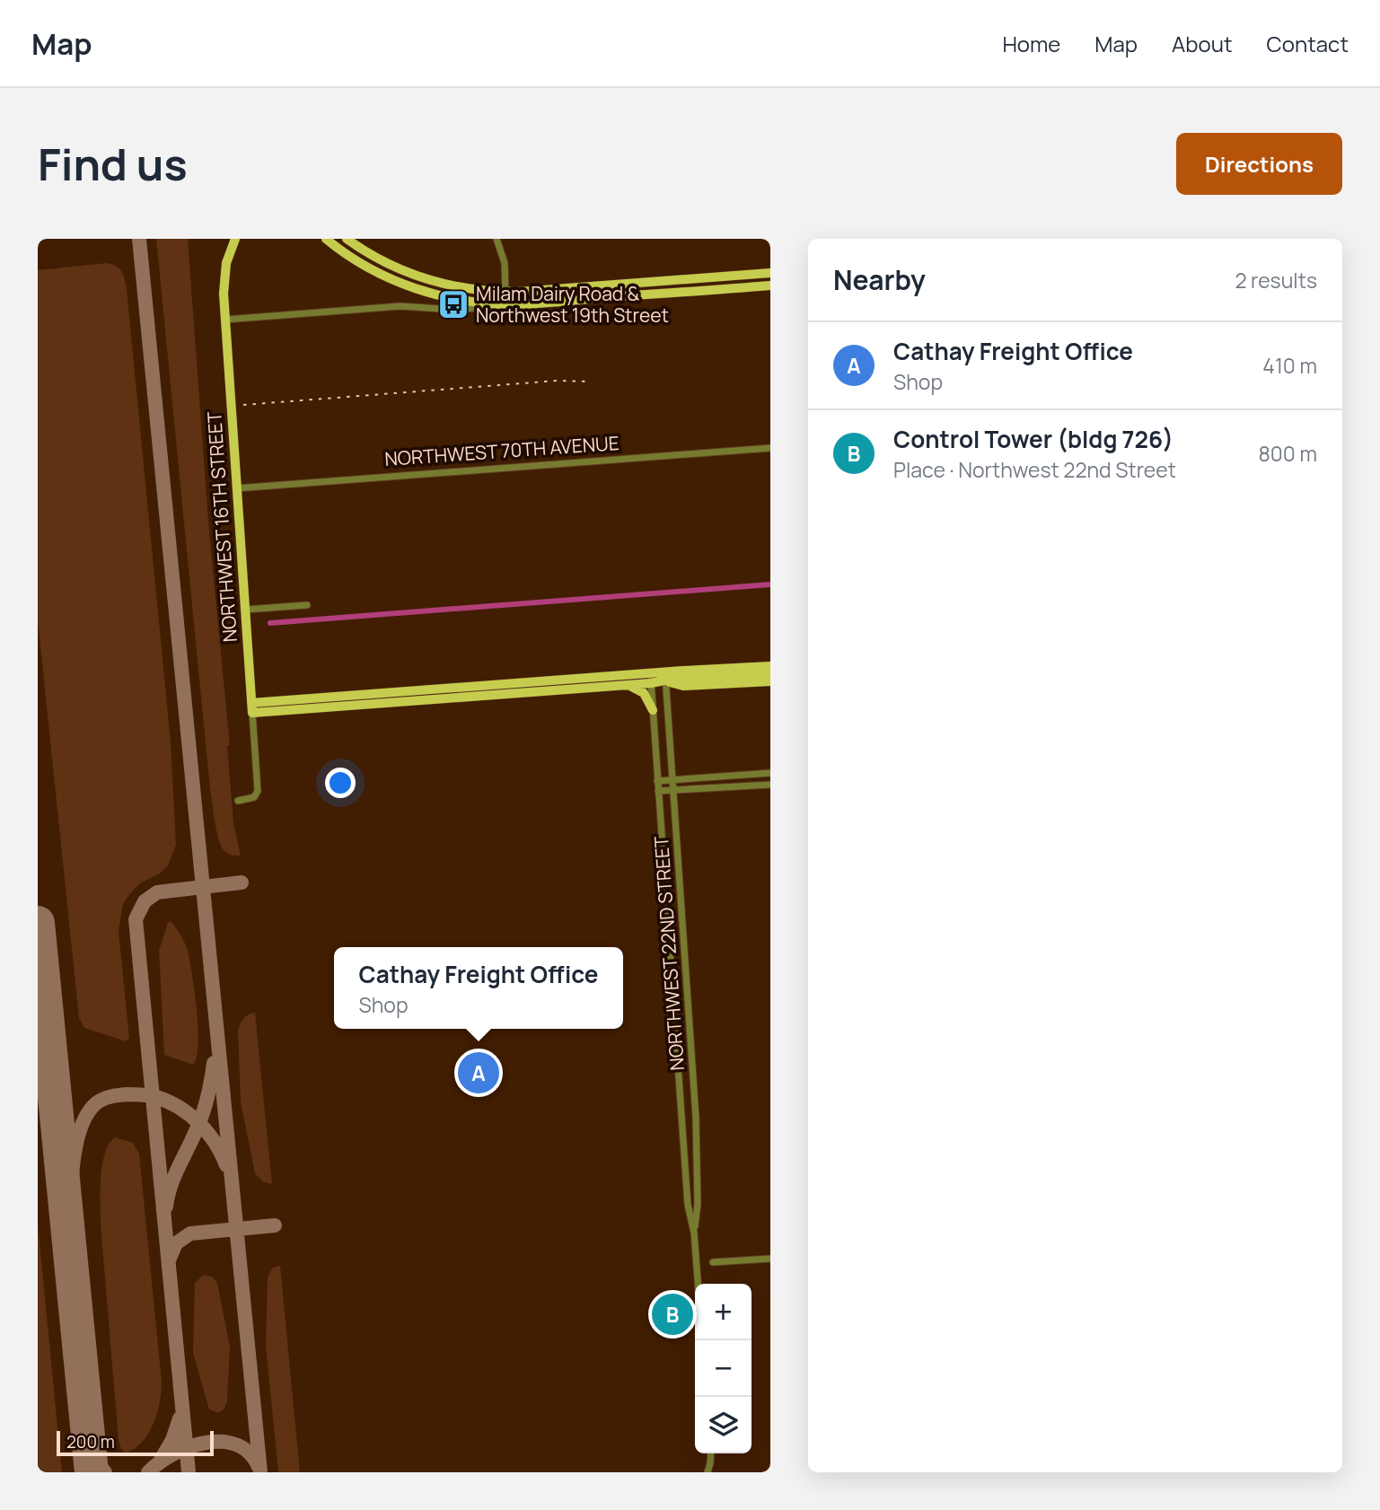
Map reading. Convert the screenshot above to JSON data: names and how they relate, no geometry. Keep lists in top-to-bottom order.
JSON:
{
  "streets": {
    "main road": ["NORTHWEST 16TH STREET"],
    "street": ["NORTHWEST 70TH AVENUE", "NORTHWEST 22ND STREET"]
  },
  "crossings": [
    ["NORTHWEST 70TH AVENUE", "NORTHWEST 16TH STREET"]
  ],
  "places": {
    "bus stop": ["Milam Dairy Road & Northwest 19th Street"]
  },
  "scale_bar": "200 m",
  "page": {
    "header": "Map",
    "nav": [
      "Home",
      "Map",
      "About",
      "Contact"
    ],
    "buttons": "Directions",
    "title": "Find us",
    "heading": ["Nearby", "2 results"],
    "list": [
      {
        "mark": "A",
        "name": "Cathay Freight Office",
        "note": "Shop",
        "value": "410 m"
      },
      {
        "mark": "B",
        "name": "Control Tower (bldg 726)",
        "note": "Place · Northwest 22nd Street",
        "value": "800 m"
      }
    ],
    "popup": ["Cathay Freight Office", "Shop"],
    "pins": ["A", "B"],
    "map_buttons": ["+", "−"],
    "scale": "200 m"
  }
}
